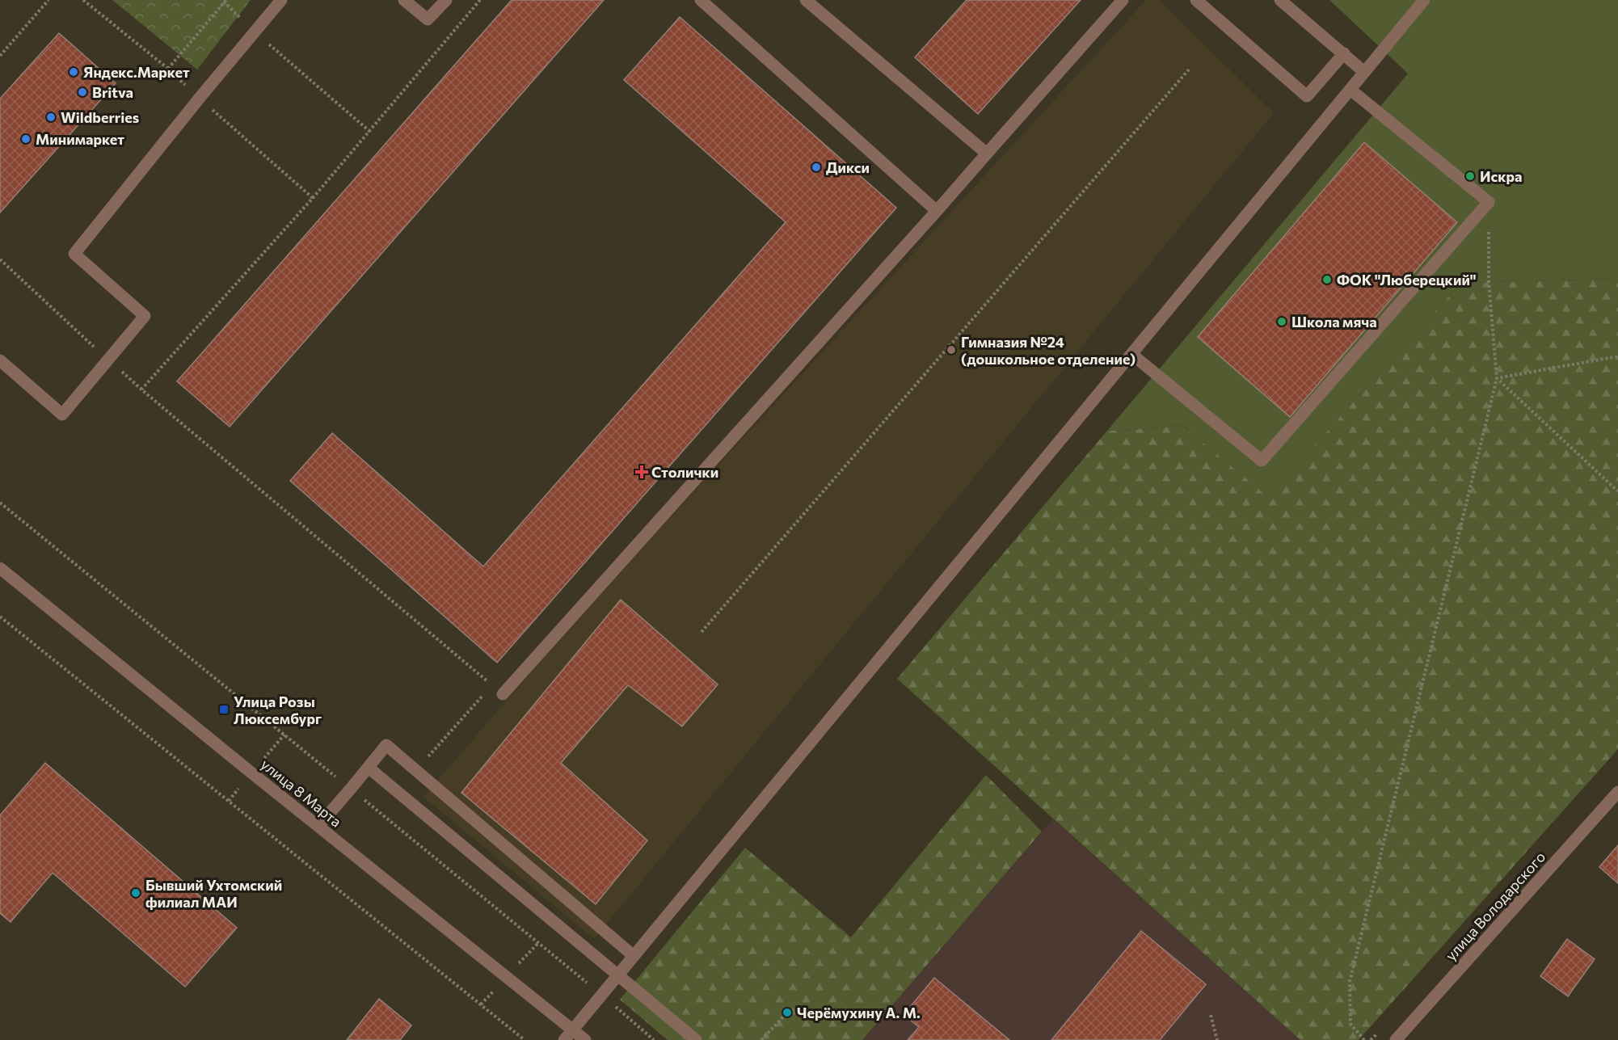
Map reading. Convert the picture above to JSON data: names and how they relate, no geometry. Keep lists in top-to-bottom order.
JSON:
{
  "streets": {
    "street": ["улица 8 Марта", "улица Володарского"]
  },
  "places": {
    "other": [
      "Яндекс.Маркет",
      "Britva",
      "Wildberries",
      "Минимаркет",
      "Дикси",
      "Искра",
      "ФОК \"Люберецкий\"",
      "Школа мяча",
      "Гимназия №24 (дошкольное отделение)",
      "Бывший Ухтомский филиал МАИ",
      "Черёмухину А. М."
    ],
    "health": ["Столички"],
    "transit": ["Улица Розы Люксембург"]
  }
}
